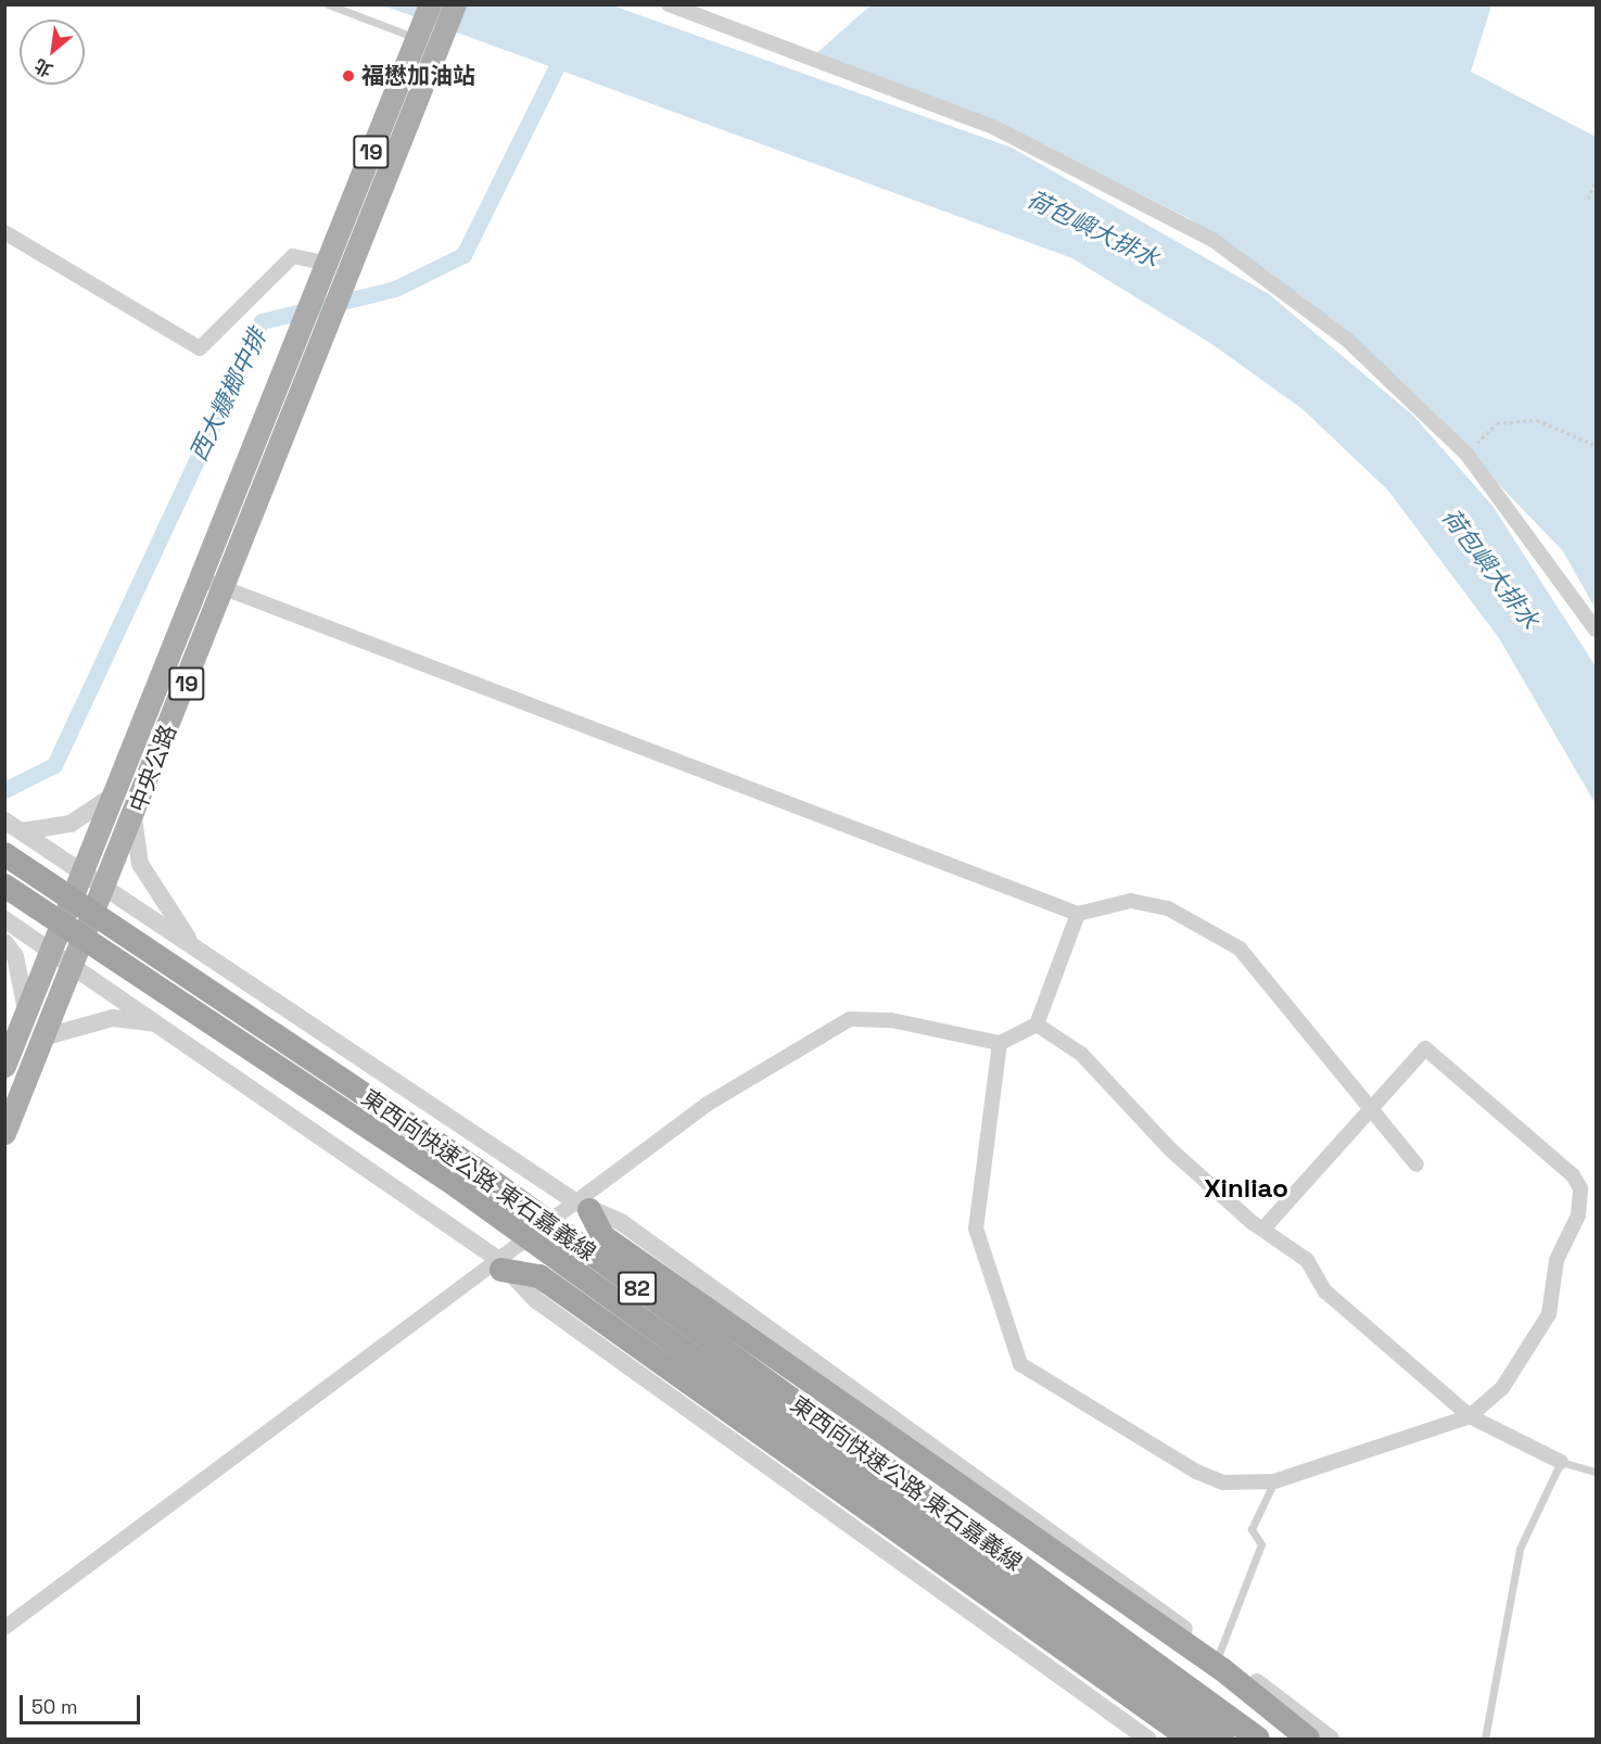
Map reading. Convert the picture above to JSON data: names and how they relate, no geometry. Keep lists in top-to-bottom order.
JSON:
{
  "streets": {
    "highway": ["東西向快速公路 東石嘉義線", "82"],
    "main road": ["19", "中央公路"]
  },
  "crossings": [
    ["19", "中央公路"]
  ],
  "districts": ["Xinliao"],
  "water": ["荷包嶼大排水", "西大糠榔中排"],
  "places": ["福懋加油站"],
  "scale_bar": "50 m",
  "north": "bottom left"
}
